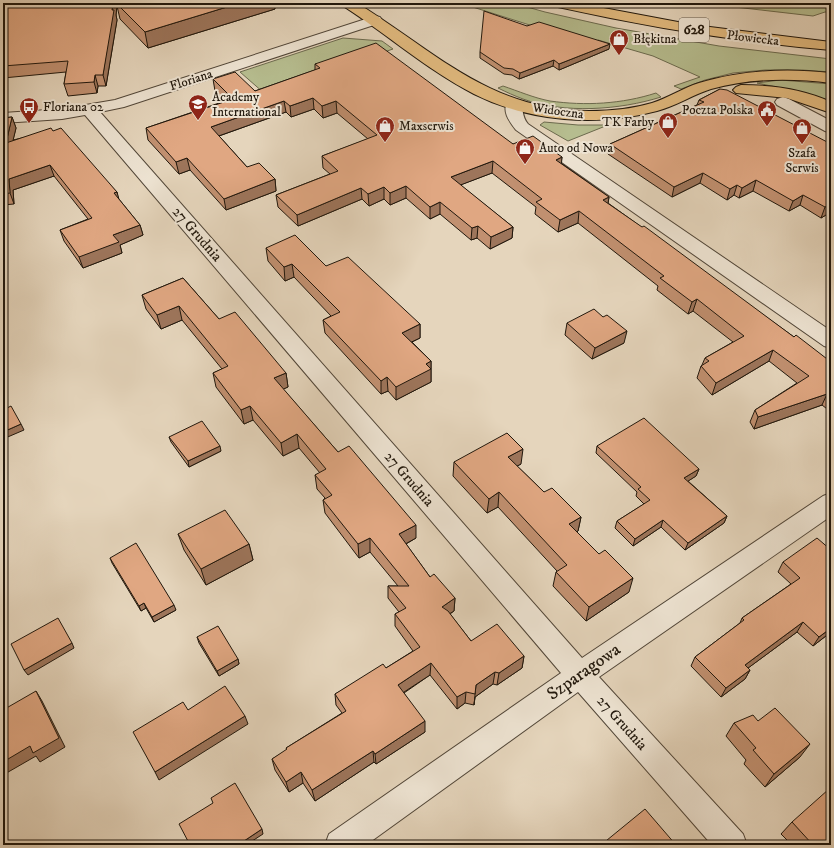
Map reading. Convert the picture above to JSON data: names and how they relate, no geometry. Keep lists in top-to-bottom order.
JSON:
{
  "streets": {
    "main road": ["628", "Płowiecka", "Widoczna"],
    "street": ["Floriana", "27 Grudnia", "Szparagowa"]
  },
  "crossings": [
    ["Floriana", "Widoczna"],
    ["Floriana", "27 Grudnia"],
    ["27 Grudnia", "Szparagowa"]
  ],
  "places": {
    "shop": [
      "Błękitna",
      "TK Farby",
      "Maxserwis",
      "Szafa Serwis",
      "Auto od Nowa"
    ],
    "school or university": ["Academy International"],
    "bus stop": ["Floriana 02"],
    "public building": ["Poczta Polska"]
  }
}
